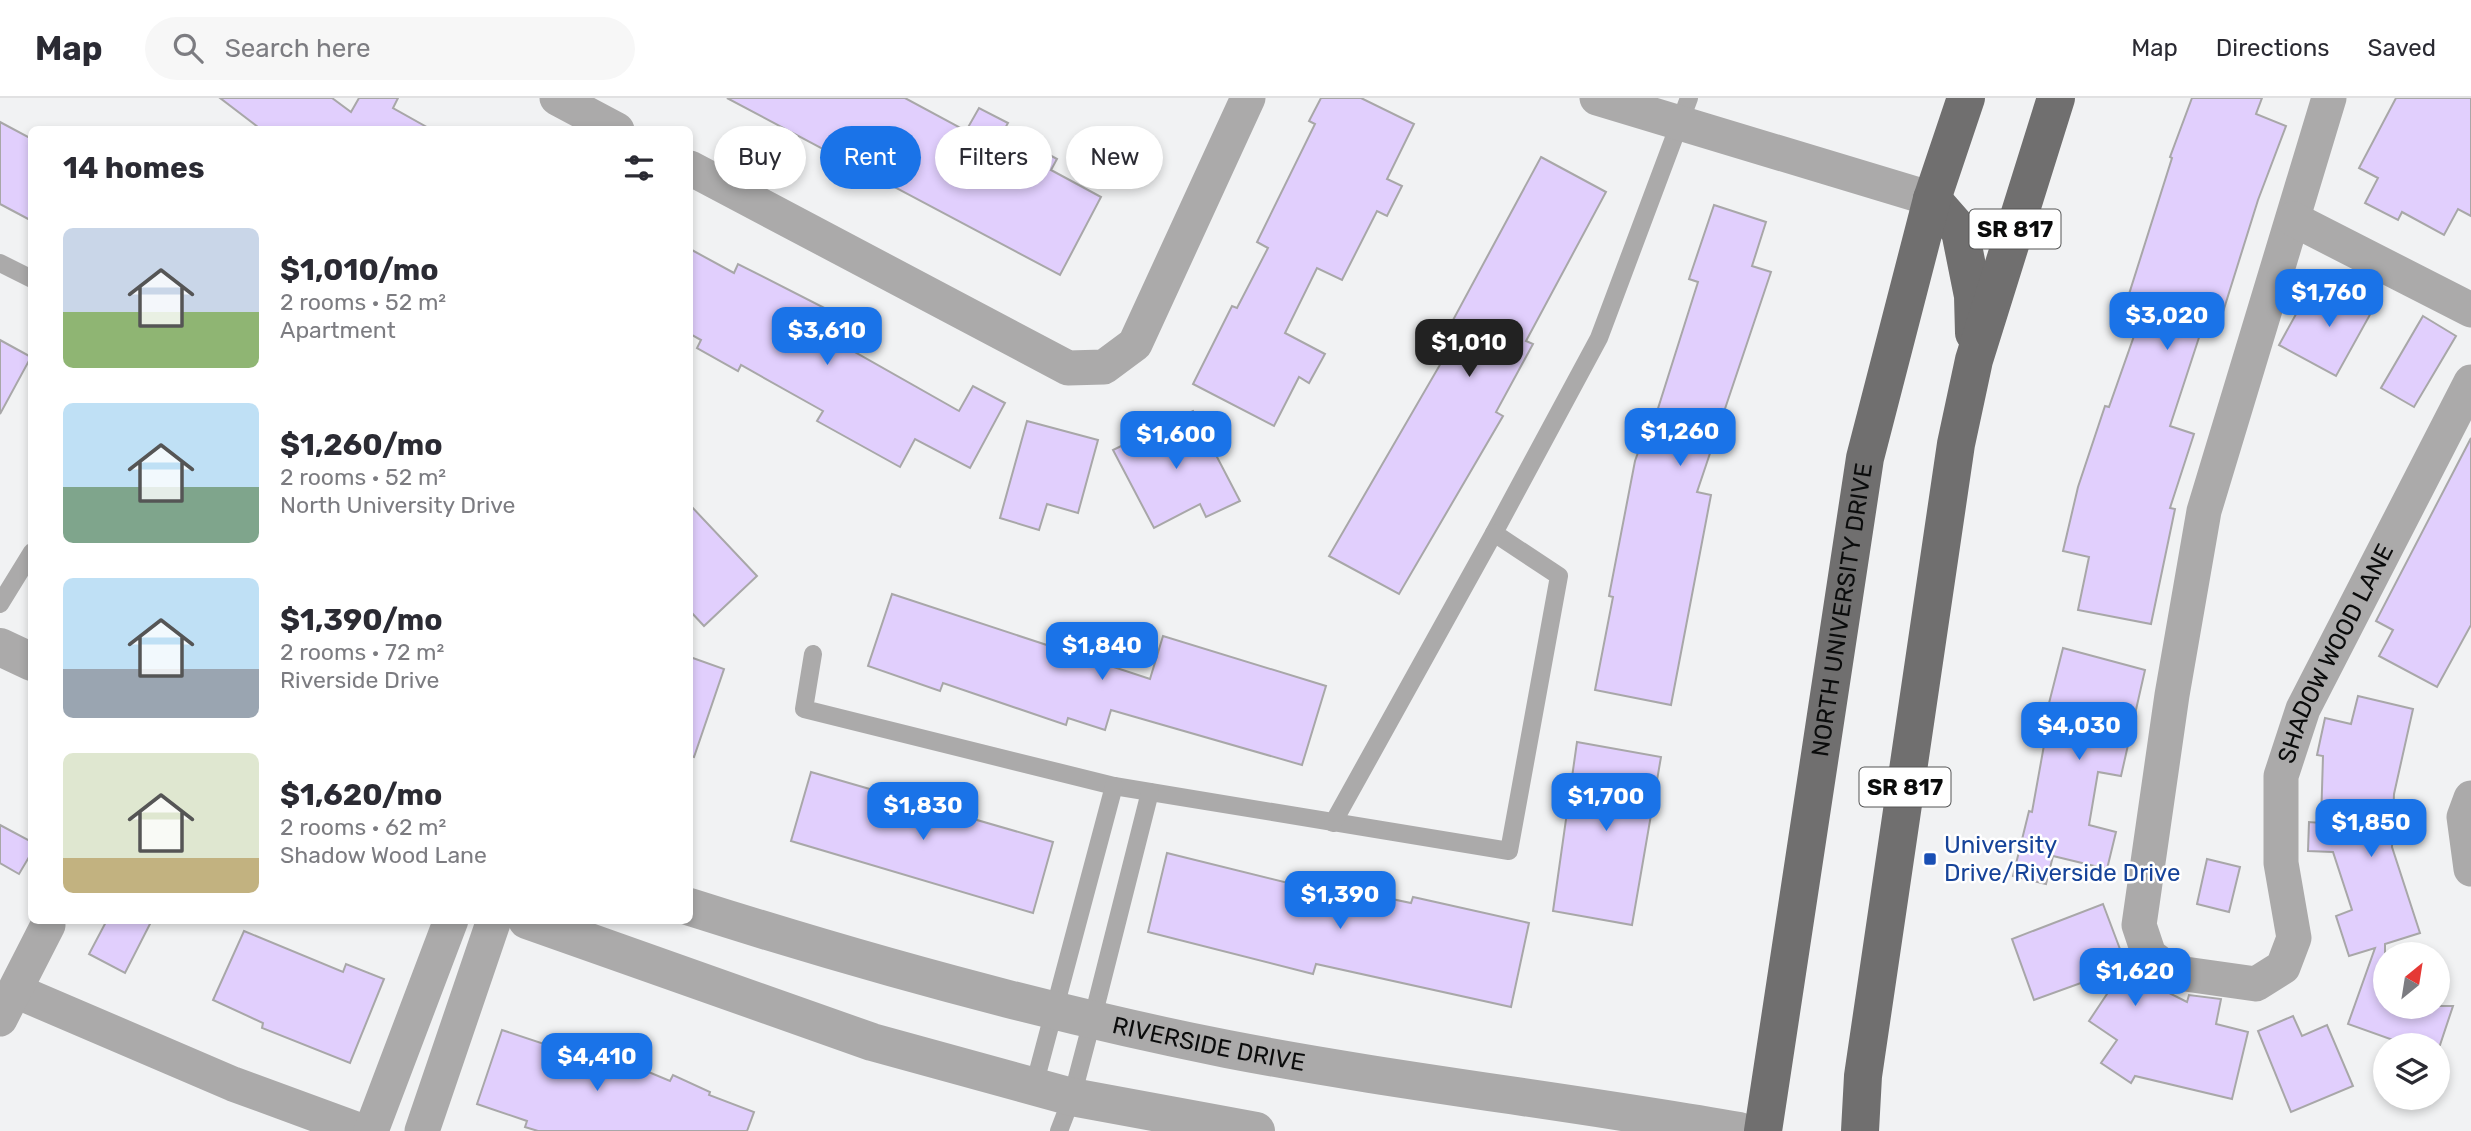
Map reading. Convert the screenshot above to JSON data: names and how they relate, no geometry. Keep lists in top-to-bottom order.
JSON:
{
  "streets": {
    "main road": ["SR 817", "NORTH UNIVERSITY DRIVE"],
    "street": ["SHADOW WOOD LANE", "RIVERSIDE DRIVE"]
  },
  "places": {
    "transit": ["University Drive/Riverside Drive"]
  },
  "north": "top right",
  "page": {
    "header": "Map",
    "search": "Search here",
    "nav": ["Map", "Directions", "Saved"],
    "chip": [
      "Buy",
      "Rent",
      "Filters",
      "New"
    ],
    "heading": "14 homes",
    "list": [
      {
        "name": "$1,010/mo",
        "note": "2 rooms · 52 m² · Apartment"
      },
      {
        "name": "$1,260/mo",
        "note": "2 rooms · 52 m² · North University Drive"
      },
      {
        "name": "$1,390/mo",
        "note": "2 rooms · 72 m² · Riverside Drive"
      },
      {
        "name": "$1,620/mo",
        "note": "2 rooms · 62 m² · Shadow Wood Lane"
      }
    ],
    "price": [
      "$1,760",
      "$3,020",
      "$3,610",
      "$1,010",
      "$1,260",
      "$1,600",
      "$1,840",
      "$4,030",
      "$1,700",
      "$1,830",
      "$1,850",
      "$1,390",
      "$1,620",
      "$4,410"
    ]
  }
}
